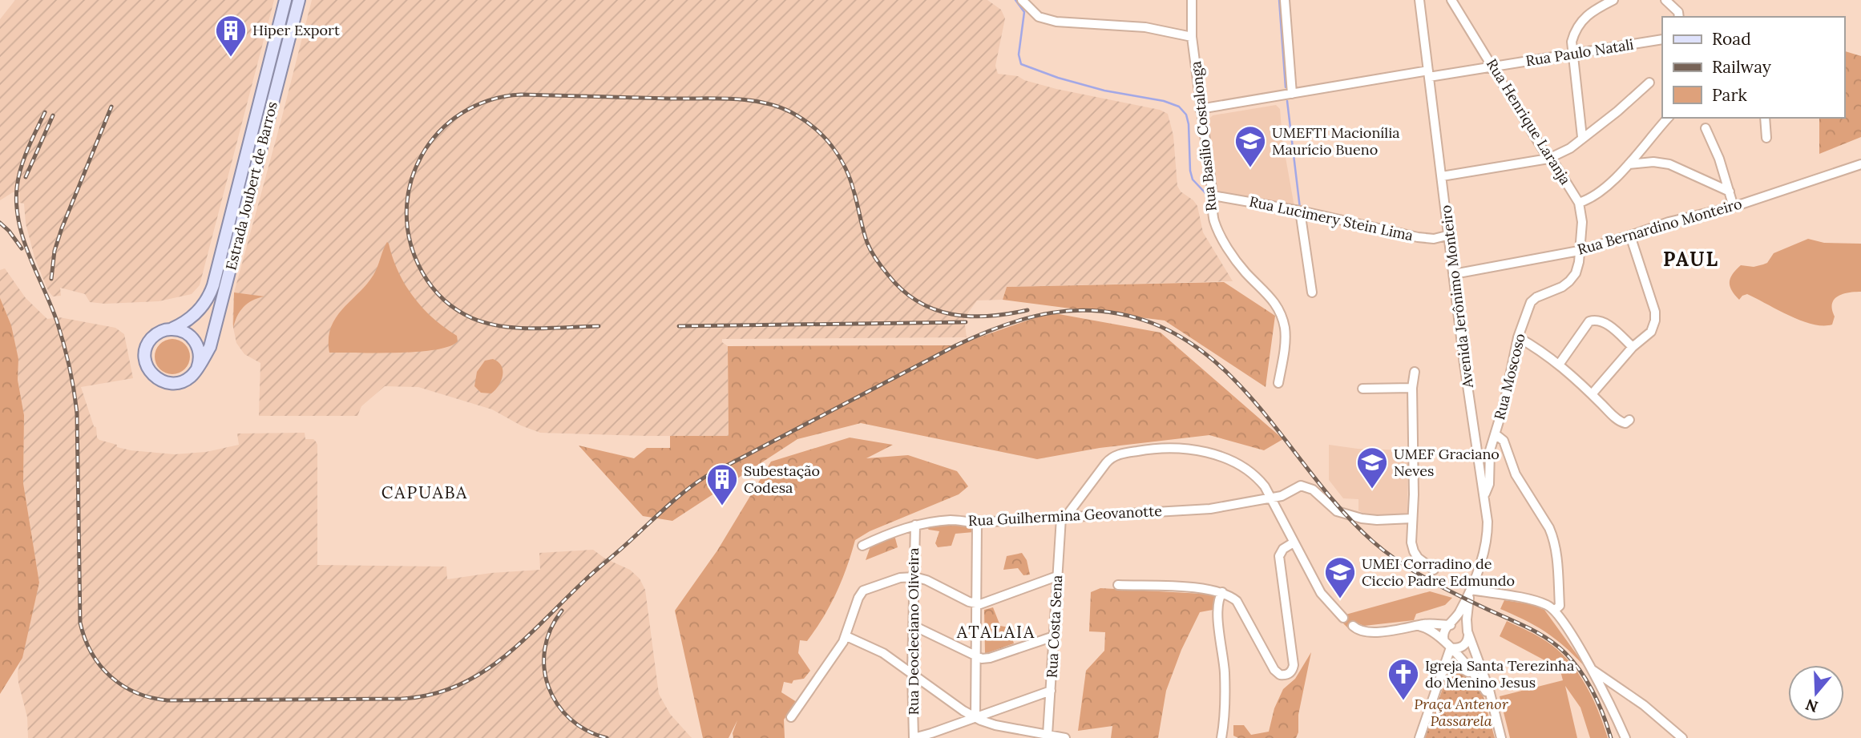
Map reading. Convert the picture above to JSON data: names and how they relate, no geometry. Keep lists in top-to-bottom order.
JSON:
{
  "streets": {
    "main road": ["Estrada Joubert de Barros"],
    "street": [
      "Rua Paulo Natali",
      "Rua Henrique Laranja",
      "Rua Basílio Costalonga",
      "Rua Lucimery Stein Lima",
      "Rua Bernardino Monteiro",
      "Avenida Jerônimo Monteiro",
      "Rua Moscoso",
      "Rua Guilhermina Geovanotte",
      "Rua Costa Sena",
      "Rua Deocleciano Oliveira"
    ]
  },
  "crossings": [
    ["Rua Paulo Natali", "Rua Henrique Laranja"],
    ["Rua Paulo Natali", "Rua Basílio Costalonga"],
    ["Rua Paulo Natali", "Avenida Jerônimo Monteiro"],
    ["Rua Henrique Laranja", "Rua Bernardino Monteiro"],
    ["Rua Henrique Laranja", "Rua Moscoso"],
    ["Rua Basílio Costalonga", "Rua Lucimery Stein Lima"],
    ["Rua Lucimery Stein Lima", "Avenida Jerônimo Monteiro"],
    ["Rua Bernardino Monteiro", "Avenida Jerônimo Monteiro"],
    ["Rua Bernardino Monteiro", "Rua Moscoso"],
    ["Rua Guilhermina Geovanotte", "Rua Costa Sena"],
    ["Rua Guilhermina Geovanotte", "Rua Deocleciano Oliveira"]
  ],
  "districts": ["PAUL", "CAPUABA", "ATALAIA"],
  "parks": ["Praça Antenor Passarela"],
  "places": {
    "building": ["Hiper Export", "Subestação Codesa"],
    "school or university": ["UMEFTI Macionília Maurício Bueno", "UMEF Graciano Neves", "UMEI Corradino de Ciccio Padre Edmundo"],
    "church": ["Igreja Santa Terezinha do Menino Jesus"]
  },
  "legend": ["Road", "Railway", "Park"],
  "north": "bottom"
}
